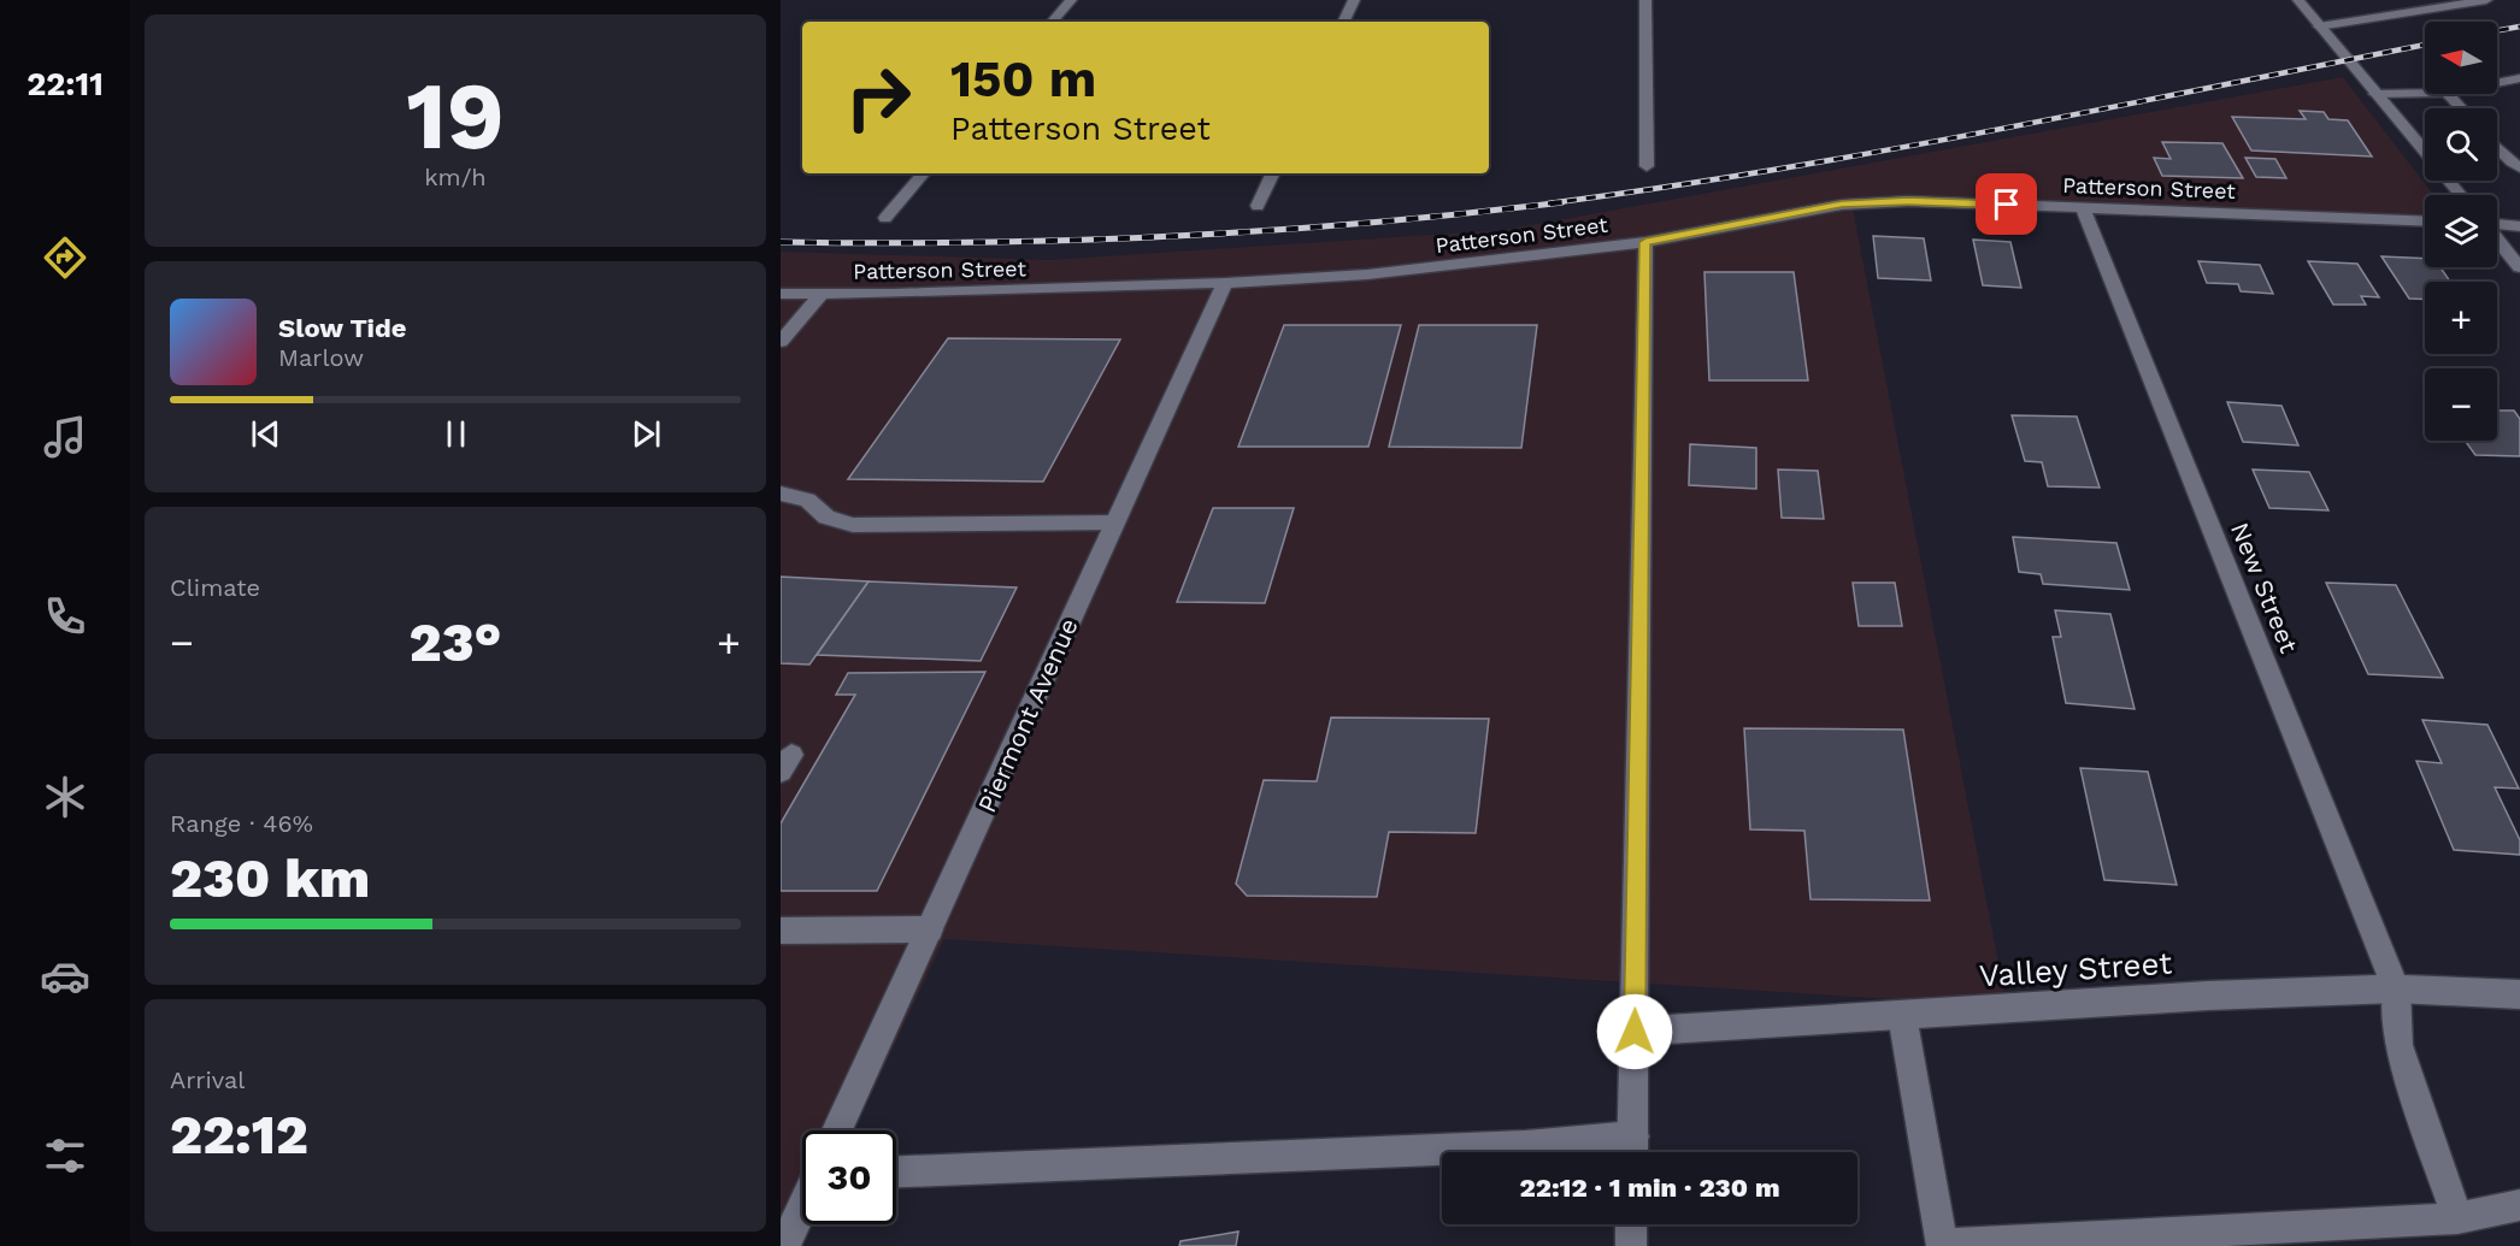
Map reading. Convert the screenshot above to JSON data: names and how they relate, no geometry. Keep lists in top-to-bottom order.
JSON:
{
  "streets": {
    "street": [
      "Patterson Street",
      "New Street",
      "Piermont Avenue",
      "Valley Street"
    ]
  },
  "crossings": [
    ["Patterson Street", "New Street"],
    ["Patterson Street", "Piermont Avenue"],
    ["New Street", "Valley Street"]
  ],
  "north": "left",
  "page": {
    "tabs": "22:11",
    "tile": [
      ["19", "km/h"],
      "Climate",
      ["Range · 46%", "230 km"],
      ["Arrival", "22:12"]
    ],
    "map_buttons": ["+", "−"],
    "turn": ["150 m", "Patterson Street"],
    "song": ["Slow Tide", "Marlow"],
    "heat": ["−", "23°", "+"],
    "limit": "30",
    "trip": "22:12 · 1 min · 230 m"
  }
}
